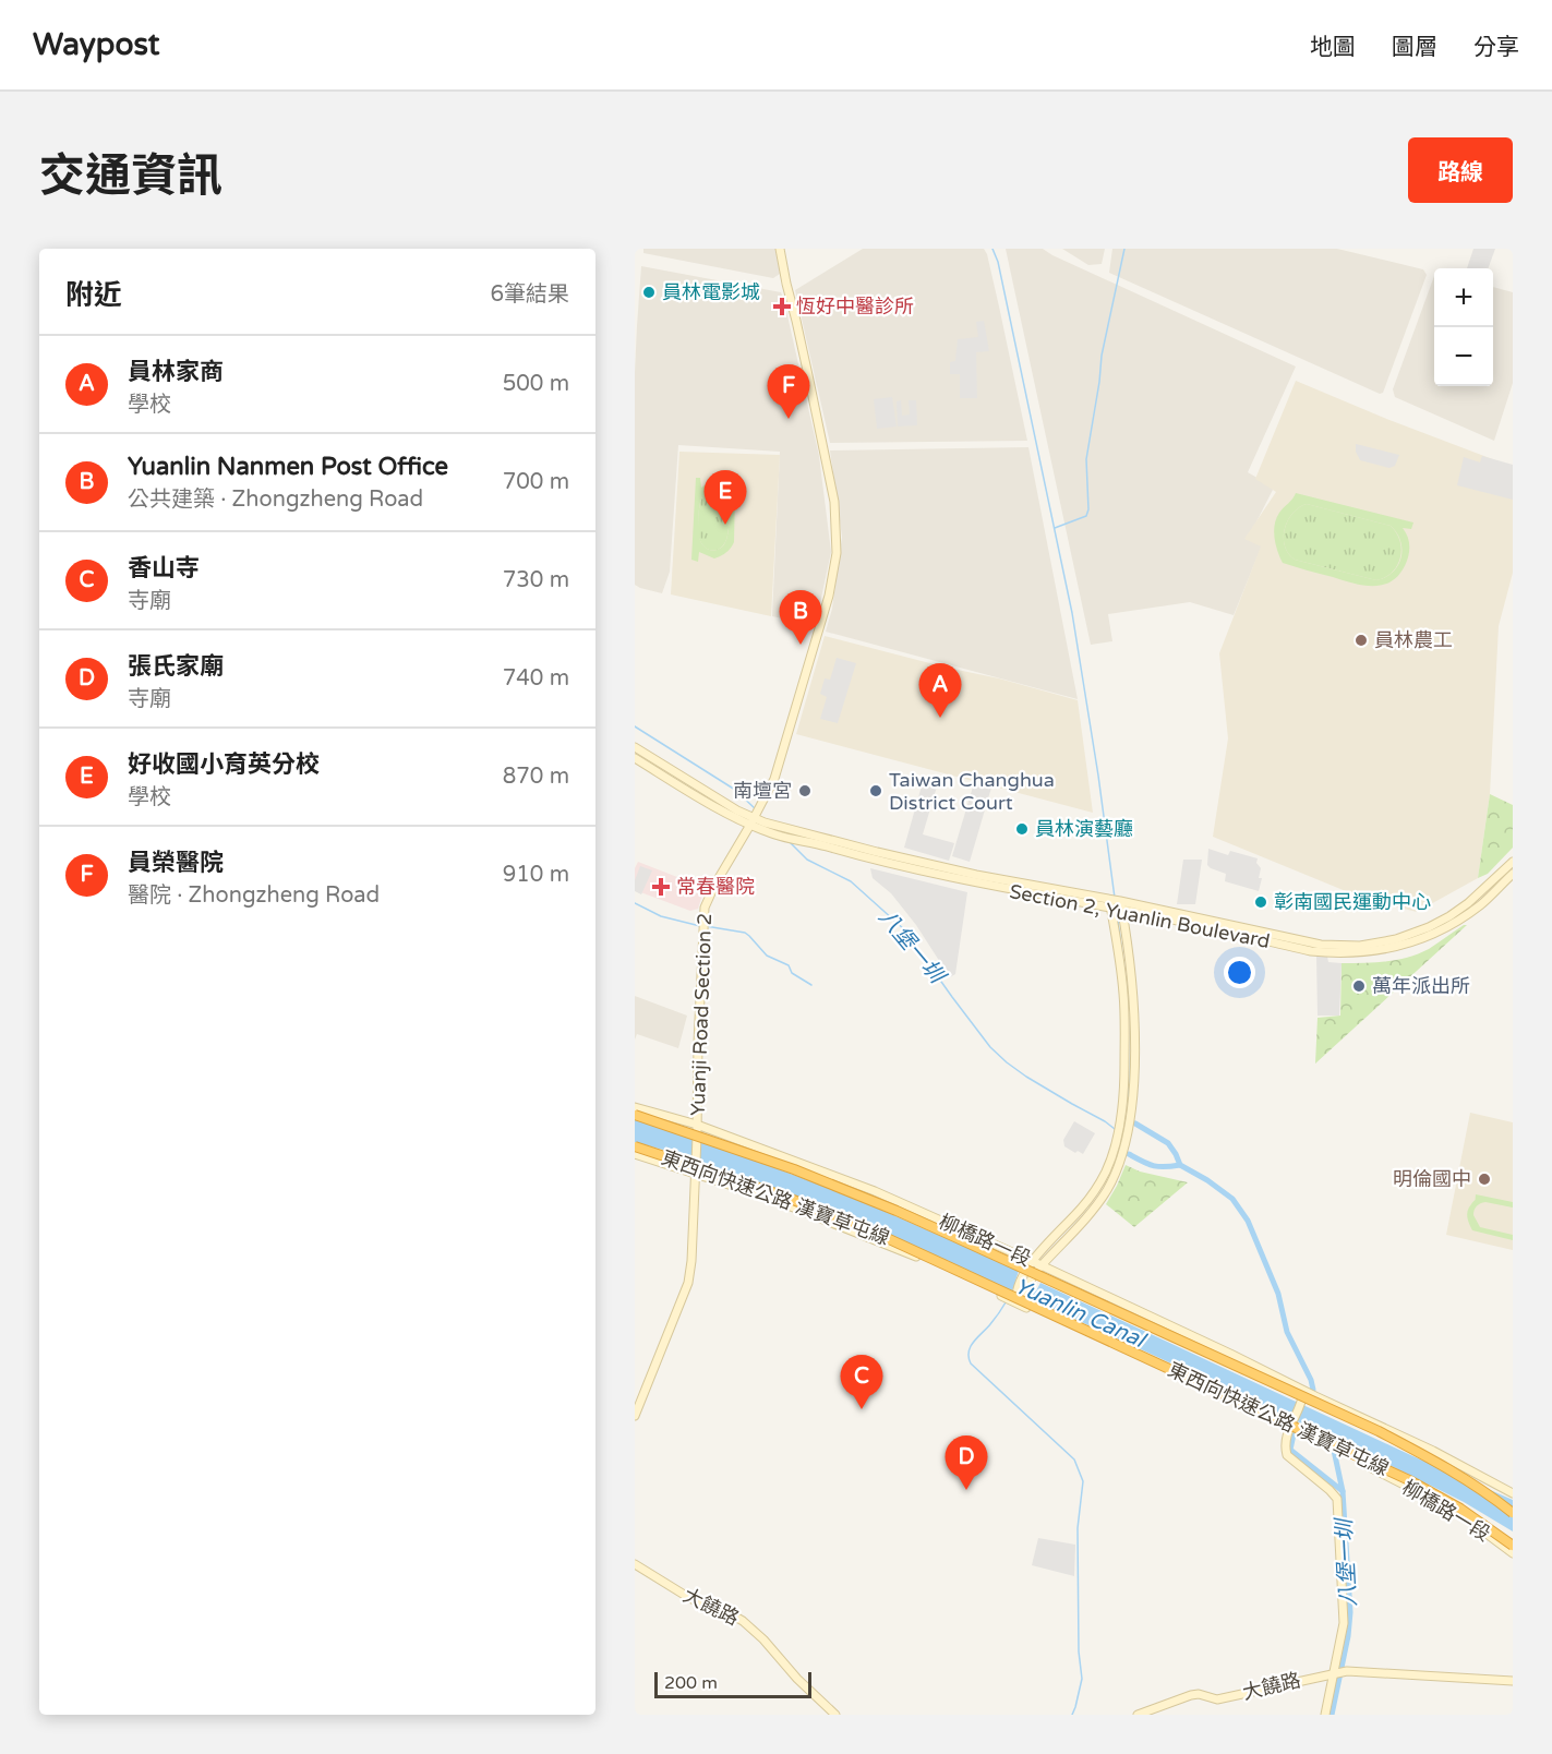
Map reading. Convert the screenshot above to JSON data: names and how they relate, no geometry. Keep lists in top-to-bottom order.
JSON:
{
  "streets": {
    "highway": ["東西向快速公路 漢寶草屯線"],
    "street": [
      "Section 2, Yuanlin Boulevard",
      "Yuanji Road Section 2",
      "柳橋路一段",
      "大饒路"
    ]
  },
  "crossings": [
    ["Section 2, Yuanlin Boulevard", "Yuanji Road Section 2"],
    ["Yuanji Road Section 2", "柳橋路一段"]
  ],
  "water": ["八堡一圳", "Yuanlin Canal"],
  "places": {
    "other": [
      "員林電影城",
      "員林農工",
      "南壇宮",
      "Taiwan Changhua District Court",
      "員林演藝廳",
      "彰南國民運動中心",
      "萬年派出所",
      "明倫國中"
    ],
    "health": ["恆好中醫診所", "常春醫院"]
  },
  "scale_bar": "200 m",
  "page": {
    "header": "Waypost",
    "nav": ["地圖", "圖層", "分享"],
    "title": "交通資訊",
    "buttons": "路線",
    "heading": ["附近", "6筆結果"],
    "map_buttons": ["+", "−"],
    "list": [
      {
        "mark": "A",
        "name": "員林家商",
        "note": "學校",
        "value": "500 m"
      },
      {
        "mark": "B",
        "name": "Yuanlin Nanmen Post Office",
        "note": "公共建築 · Zhongzheng Road",
        "value": "700 m"
      },
      {
        "mark": "C",
        "name": "香山寺",
        "note": "寺廟",
        "value": "730 m"
      },
      {
        "mark": "D",
        "name": "張氏家廟",
        "note": "寺廟",
        "value": "740 m"
      },
      {
        "mark": "E",
        "name": "好收國小育英分校",
        "note": "學校",
        "value": "870 m"
      },
      {
        "mark": "F",
        "name": "員榮醫院",
        "note": "醫院 · Zhongzheng Road",
        "value": "910 m"
      }
    ],
    "pins": [
      "F",
      "E",
      "B",
      "A",
      "C",
      "D"
    ],
    "scale": "200 m"
  }
}
